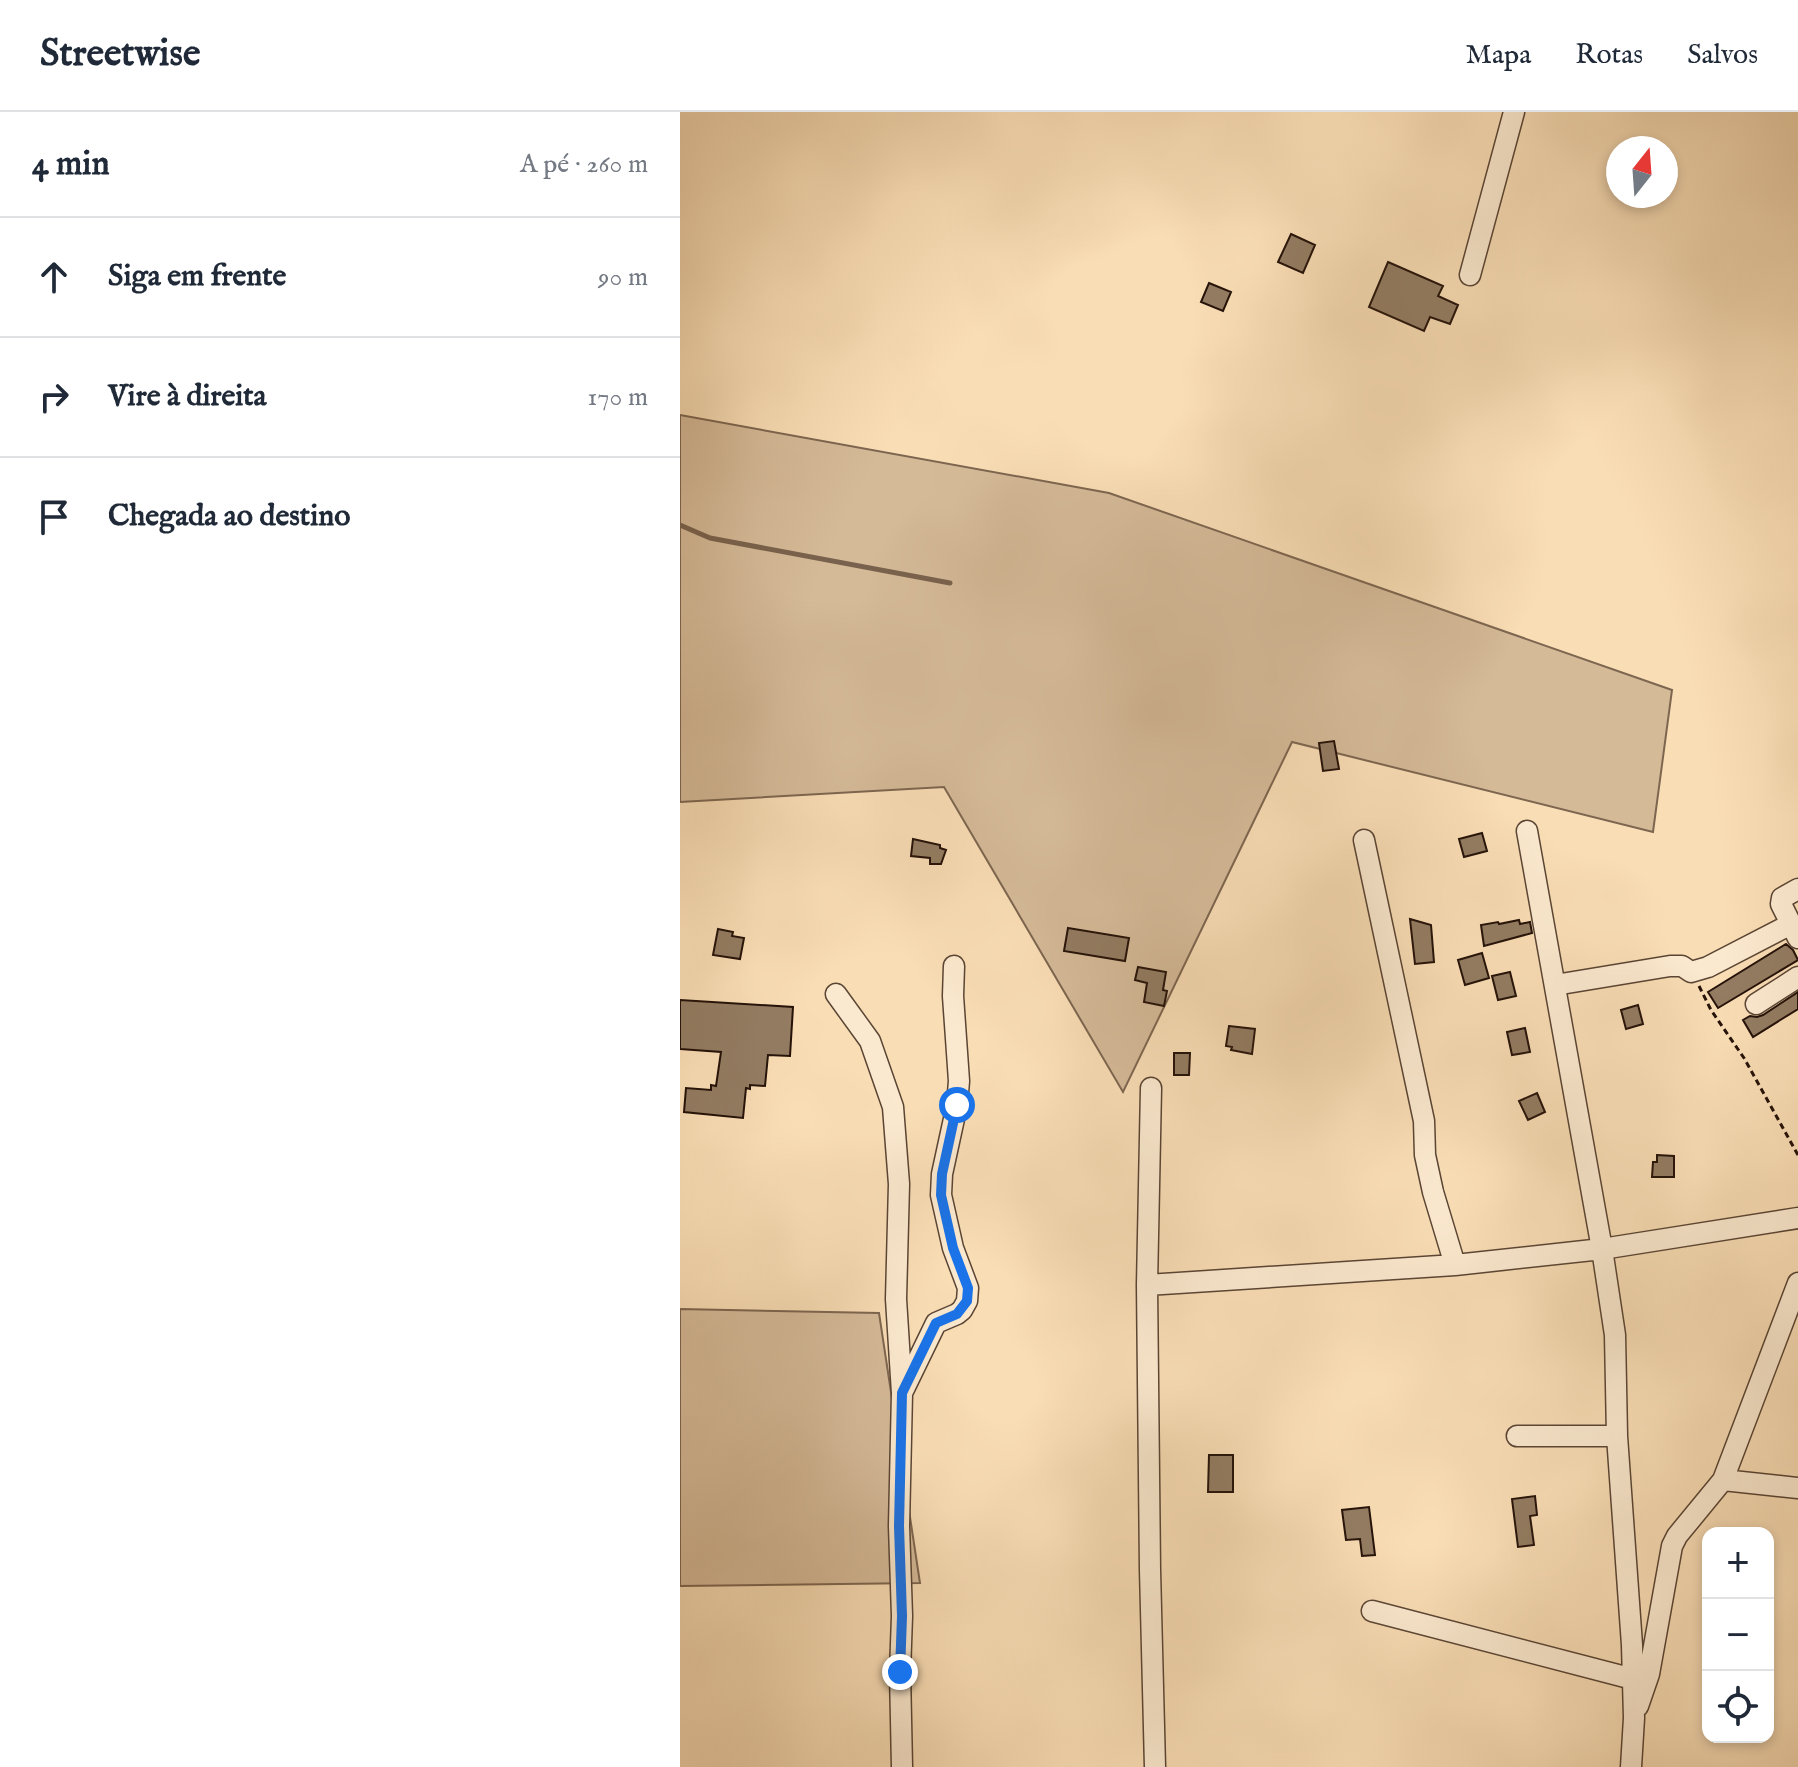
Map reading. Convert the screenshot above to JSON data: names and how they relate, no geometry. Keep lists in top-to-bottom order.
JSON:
{
  "north": "top",
  "page": {
    "header": "Streetwise",
    "nav": ["Mapa", "Rotas", "Salvos"],
    "heading": ["4 min", "A pé · 260 m"],
    "list": [
      ["Siga em frente", "90 m"],
      ["Vire à direita", "170 m"],
      "Chegada ao destino"
    ],
    "map_buttons": ["+", "−"]
  }
}
